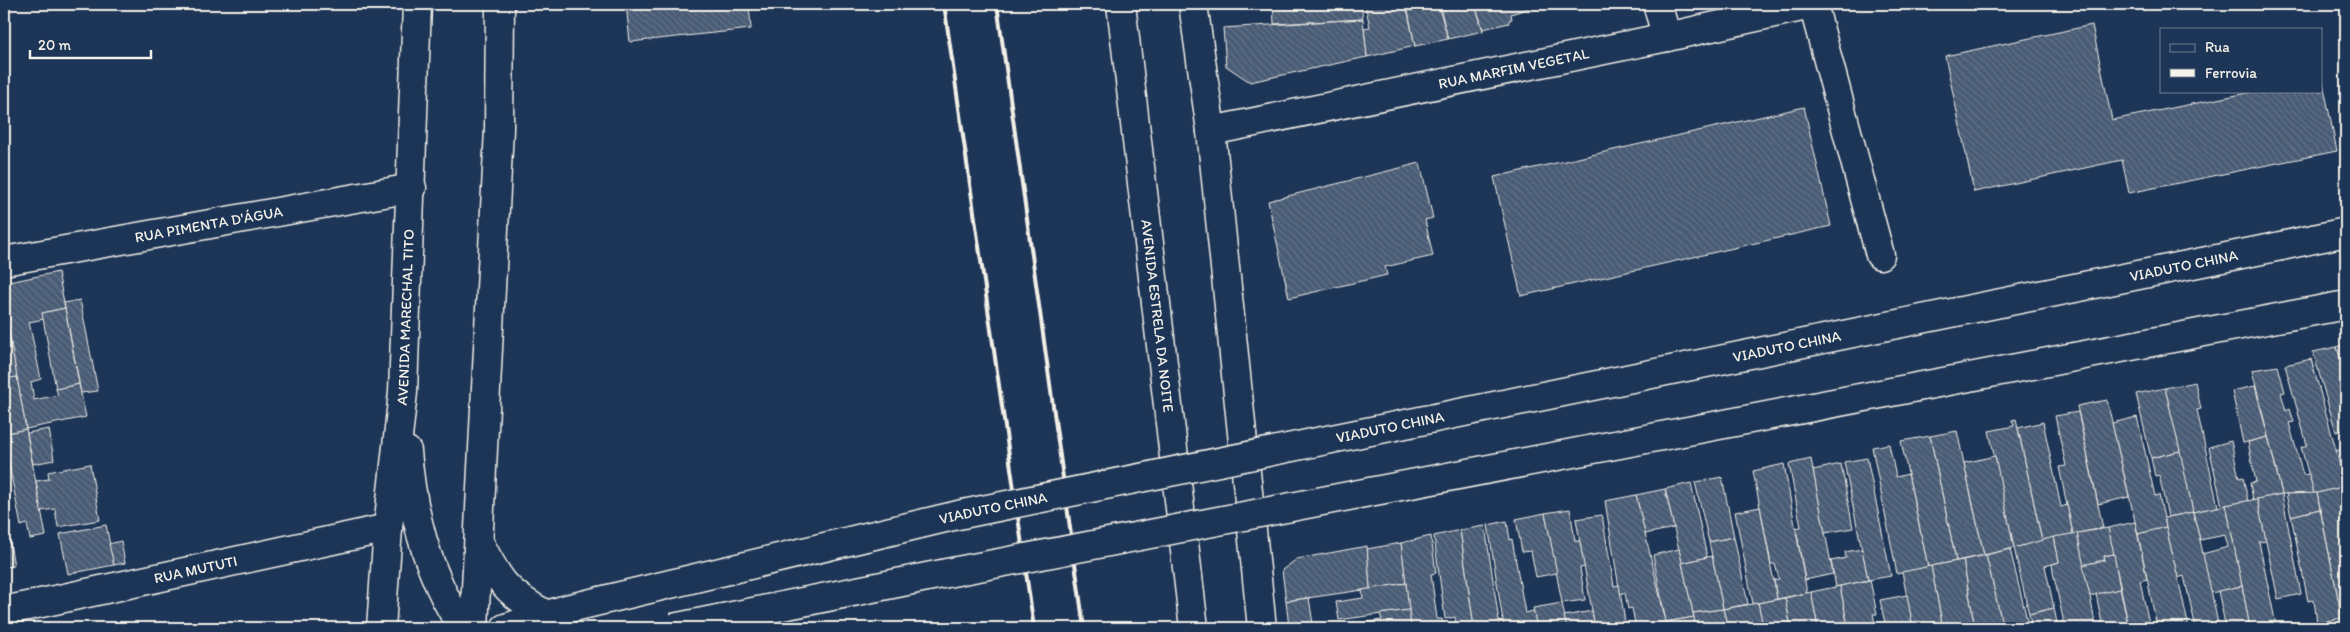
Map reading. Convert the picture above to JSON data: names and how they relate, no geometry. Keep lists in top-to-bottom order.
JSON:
{
  "streets": {
    "street": [
      "RUA MARFIM VEGETAL",
      "RUA PIMENTA D'ÁGUA",
      "VIADUTO CHINA",
      "AVENIDA MARECHAL TITO",
      "AVENIDA ESTRELA DA NOITE",
      "RUA MUTUTI"
    ]
  },
  "crossings": [
    ["RUA PIMENTA D'ÁGUA", "AVENIDA MARECHAL TITO"],
    ["AVENIDA MARECHAL TITO", "RUA MUTUTI"]
  ],
  "legend": ["Rua", "Ferrovia"],
  "scale_bar": "20 m"
}
